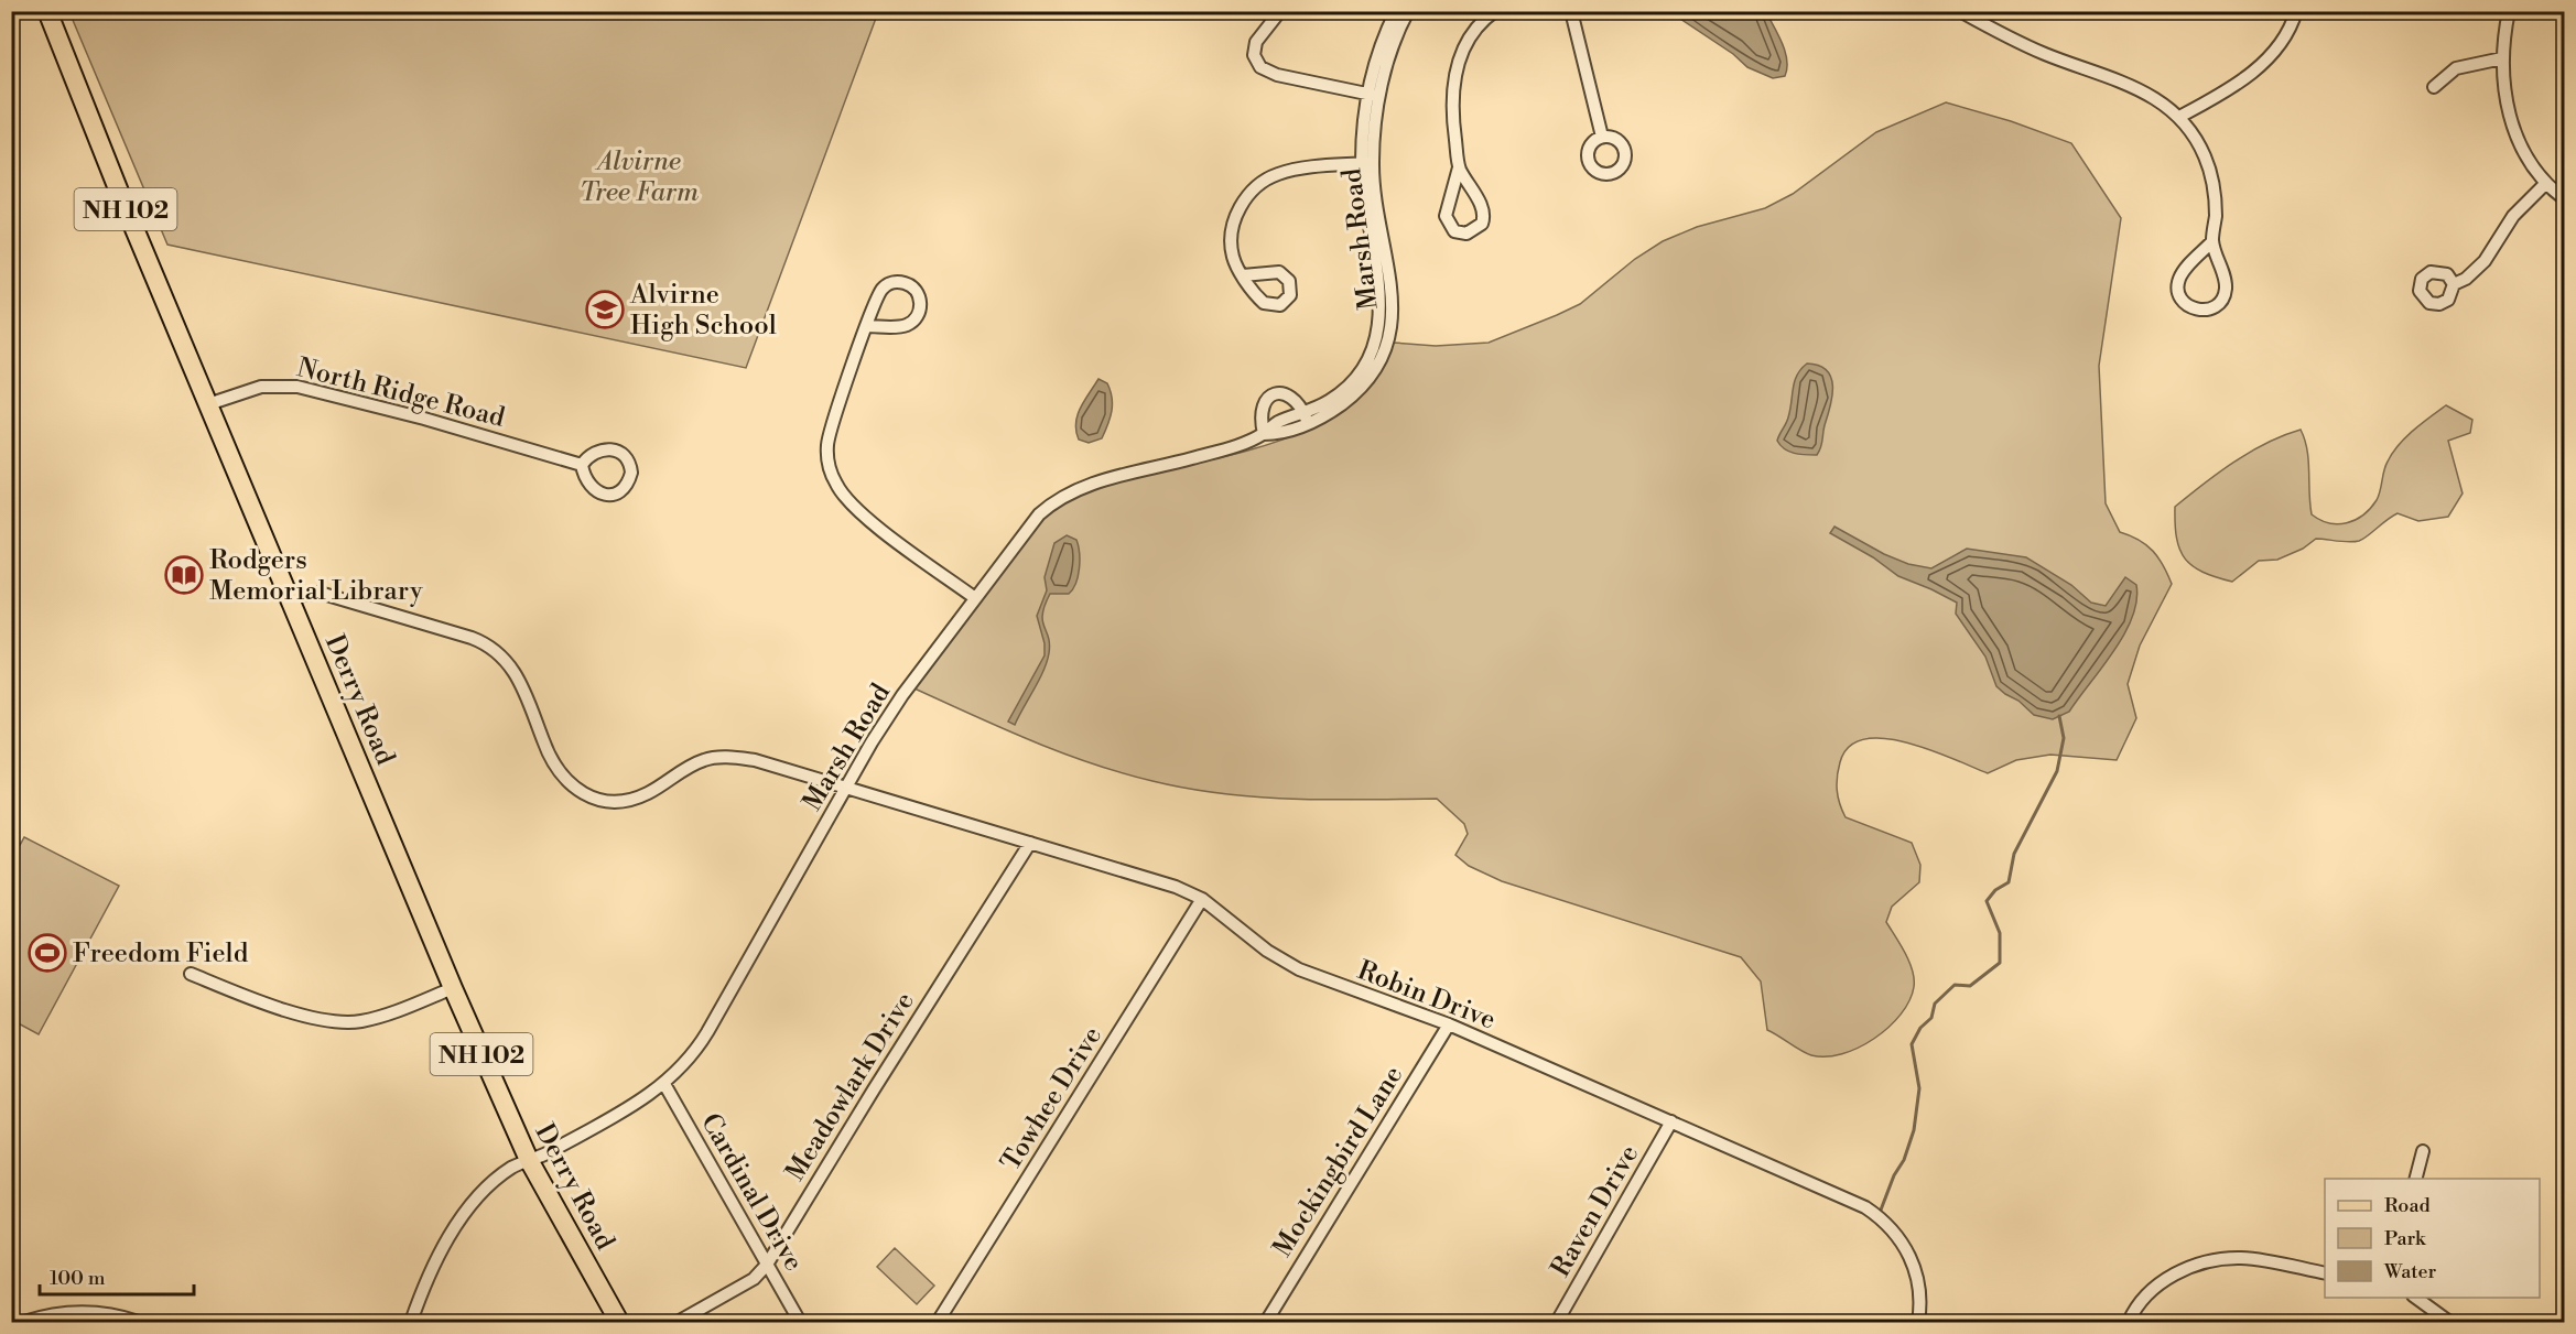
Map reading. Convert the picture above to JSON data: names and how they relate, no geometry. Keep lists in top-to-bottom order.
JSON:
{
  "streets": {
    "main road": ["NH 102", "Derry Road"],
    "street": [
      "Marsh Road",
      "North Ridge Road",
      "Robin Drive",
      "Meadowlark Drive",
      "Towhee Drive",
      "Mockingbird Lane",
      "Cardinal Drive",
      "Raven Drive"
    ]
  },
  "crossings": [
    ["Marsh Road", "Derry Road"],
    ["Marsh Road", "Robin Drive"],
    ["Marsh Road", "Cardinal Drive"],
    ["North Ridge Road", "Derry Road"],
    ["Derry Road", "Robin Drive"],
    ["Robin Drive", "Meadowlark Drive"],
    ["Robin Drive", "Towhee Drive"],
    ["Robin Drive", "Mockingbird Lane"],
    ["Robin Drive", "Raven Drive"],
    ["Meadowlark Drive", "Cardinal Drive"]
  ],
  "parks": ["Alvirne Tree Farm"],
  "places": {
    "school or university": ["Alvirne High School"],
    "library": ["Rodgers Memorial Library"],
    "sports": ["Freedom Field"]
  },
  "legend": ["Road", "Park", "Water"],
  "scale_bar": "100 m"
}
